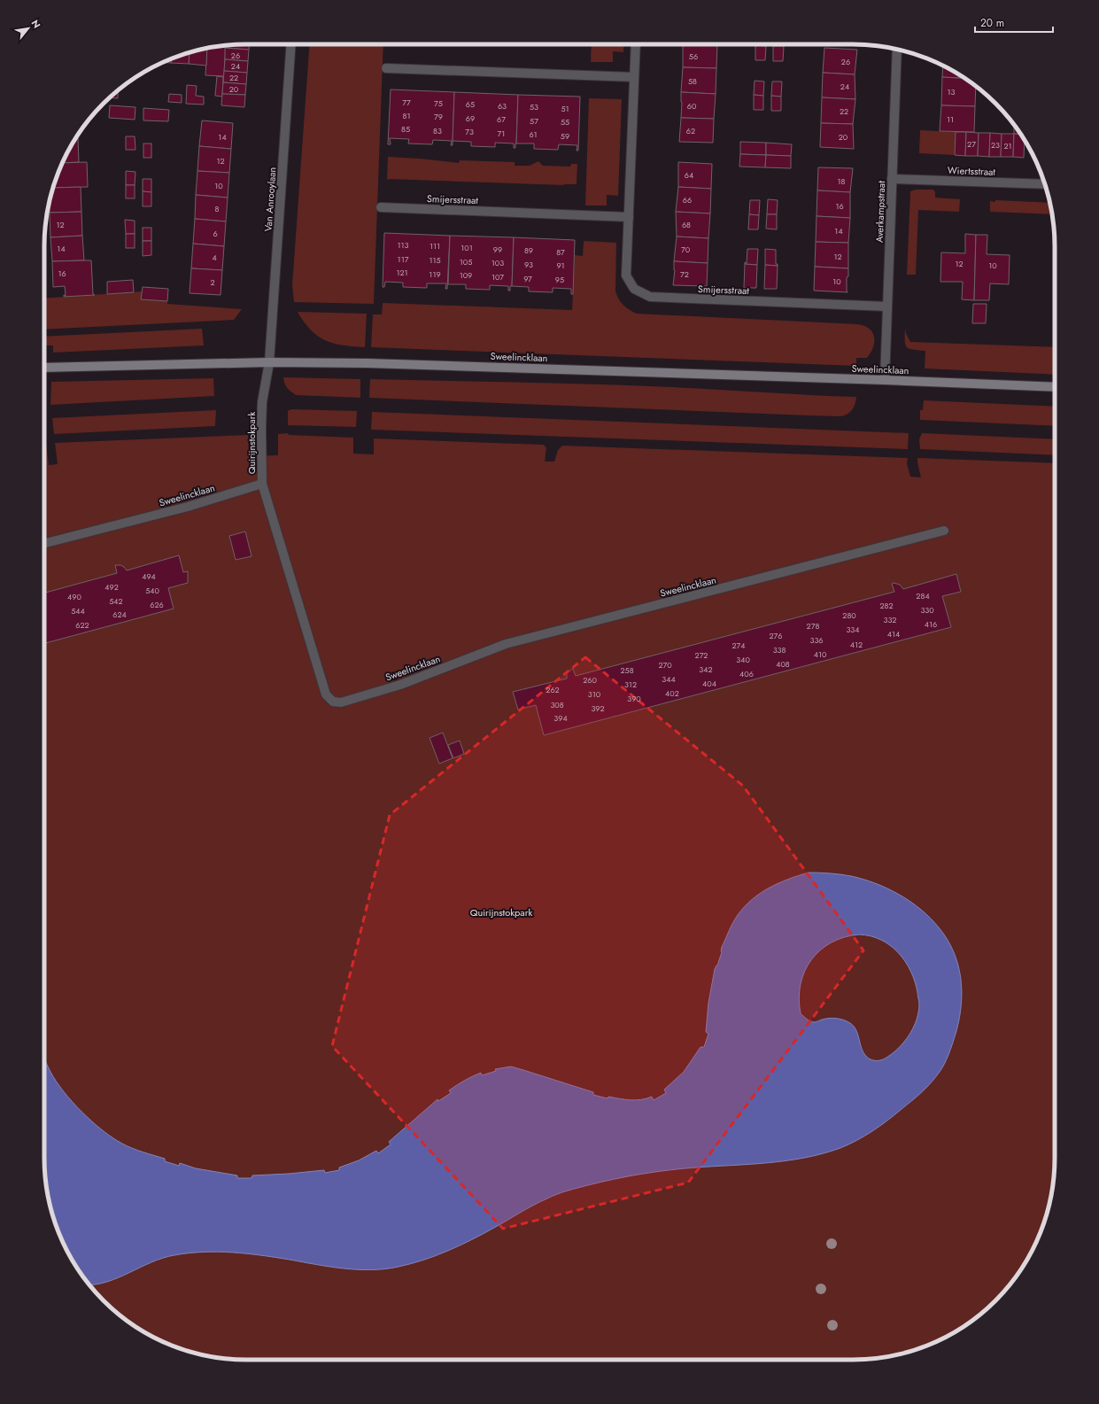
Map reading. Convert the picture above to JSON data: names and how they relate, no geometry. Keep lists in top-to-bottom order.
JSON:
{
  "streets": {
    "street": [
      "Wiertsstraat",
      "Van Anrooylaan",
      "Smijersstraat",
      "Averkampstraat",
      "Sweelincklaan",
      "Quirijnstokpark"
    ]
  },
  "crossings": [
    ["Wiertsstraat", "Averkampstraat"],
    ["Van Anrooylaan", "Sweelincklaan"],
    ["Van Anrooylaan", "Quirijnstokpark"],
    ["Smijersstraat", "Averkampstraat"],
    ["Averkampstraat", "Sweelincklaan"],
    ["Sweelincklaan", "Quirijnstokpark"]
  ],
  "parks": ["Quirijnstokpark"],
  "house_numbers": [
    "26",
    "56",
    "26",
    "24",
    "22",
    "58",
    "24",
    "20",
    "13",
    "77",
    "75",
    "65",
    "63",
    "60",
    "53",
    "51",
    "22",
    "81",
    "79",
    "69",
    "67",
    "11",
    "57",
    "55",
    "85",
    "83",
    "62",
    "73",
    "71",
    "61",
    "59",
    "14",
    "20",
    "27",
    "23",
    "21",
    "12",
    "64",
    "18",
    "10",
    "66",
    "16",
    "8",
    "12",
    "68",
    "14",
    "6",
    "113",
    "111",
    "101",
    "14",
    "99",
    "70",
    "89",
    "87",
    "12",
    "4",
    "117",
    "115",
    "105",
    "103",
    "12",
    "93",
    "91",
    "10",
    "121",
    "16",
    "119",
    "72",
    "109",
    "107",
    "97",
    "95",
    "10",
    "2",
    "494",
    "492",
    "540",
    "284",
    "490",
    "542",
    "626",
    "282",
    "330",
    "544",
    "624",
    "280",
    "332",
    "416",
    "622",
    "278",
    "334",
    "414",
    "276",
    "336",
    "412",
    "274",
    "338",
    "410",
    "272",
    "340",
    "408",
    "270",
    "342",
    "258",
    "406",
    "344",
    "260",
    "404",
    "312",
    "262",
    "402",
    "310",
    "390",
    "308",
    "392",
    "394"
  ],
  "scale_bar": "20 m",
  "north": "top right"
}
